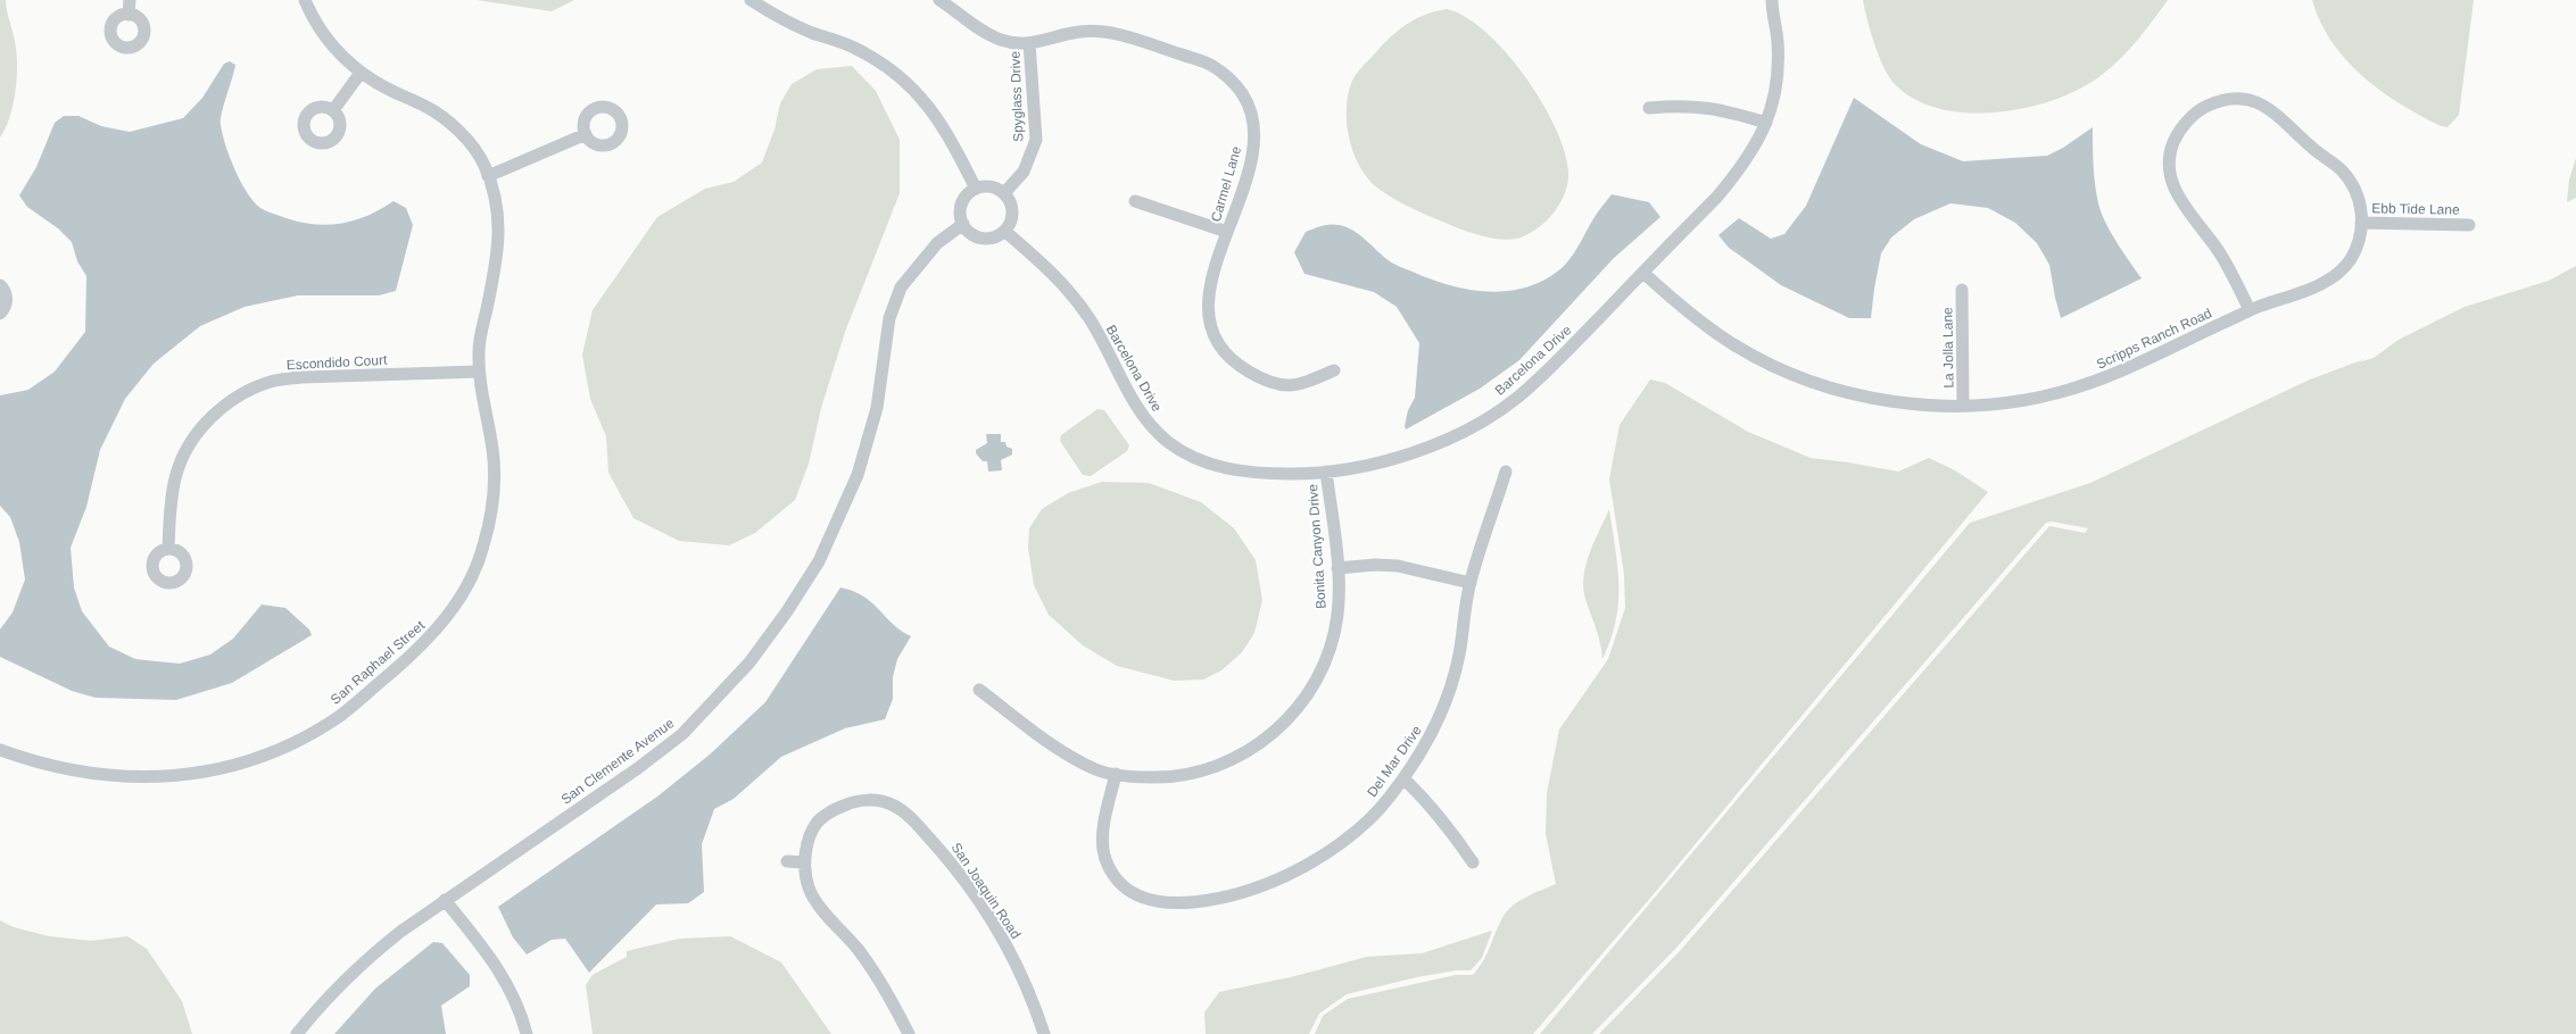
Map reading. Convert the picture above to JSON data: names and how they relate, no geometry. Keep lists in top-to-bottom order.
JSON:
{
  "streets": {
    "street": [
      "Spyglass Drive",
      "Carmel Lane",
      "Ebb Tide Lane",
      "Scripps Ranch Road",
      "La Jolla Lane",
      "Barcelona Drive",
      "Escondido Court",
      "Bonita Canyon Drive",
      "San Raphael Street",
      "San Clemente Avenue",
      "Del Mar Drive",
      "San Joaquin Road"
    ]
  },
  "crossings": [
    ["Spyglass Drive", "Carmel Lane"],
    ["Spyglass Drive", "Barcelona Drive"],
    ["Spyglass Drive", "San Clemente Avenue"],
    ["Ebb Tide Lane", "Scripps Ranch Road"],
    ["Scripps Ranch Road", "La Jolla Lane"],
    ["Scripps Ranch Road", "Barcelona Drive"],
    ["Barcelona Drive", "Bonita Canyon Drive"],
    ["Barcelona Drive", "San Clemente Avenue"],
    ["Escondido Court", "San Raphael Street"],
    ["Bonita Canyon Drive", "Del Mar Drive"]
  ]
}
